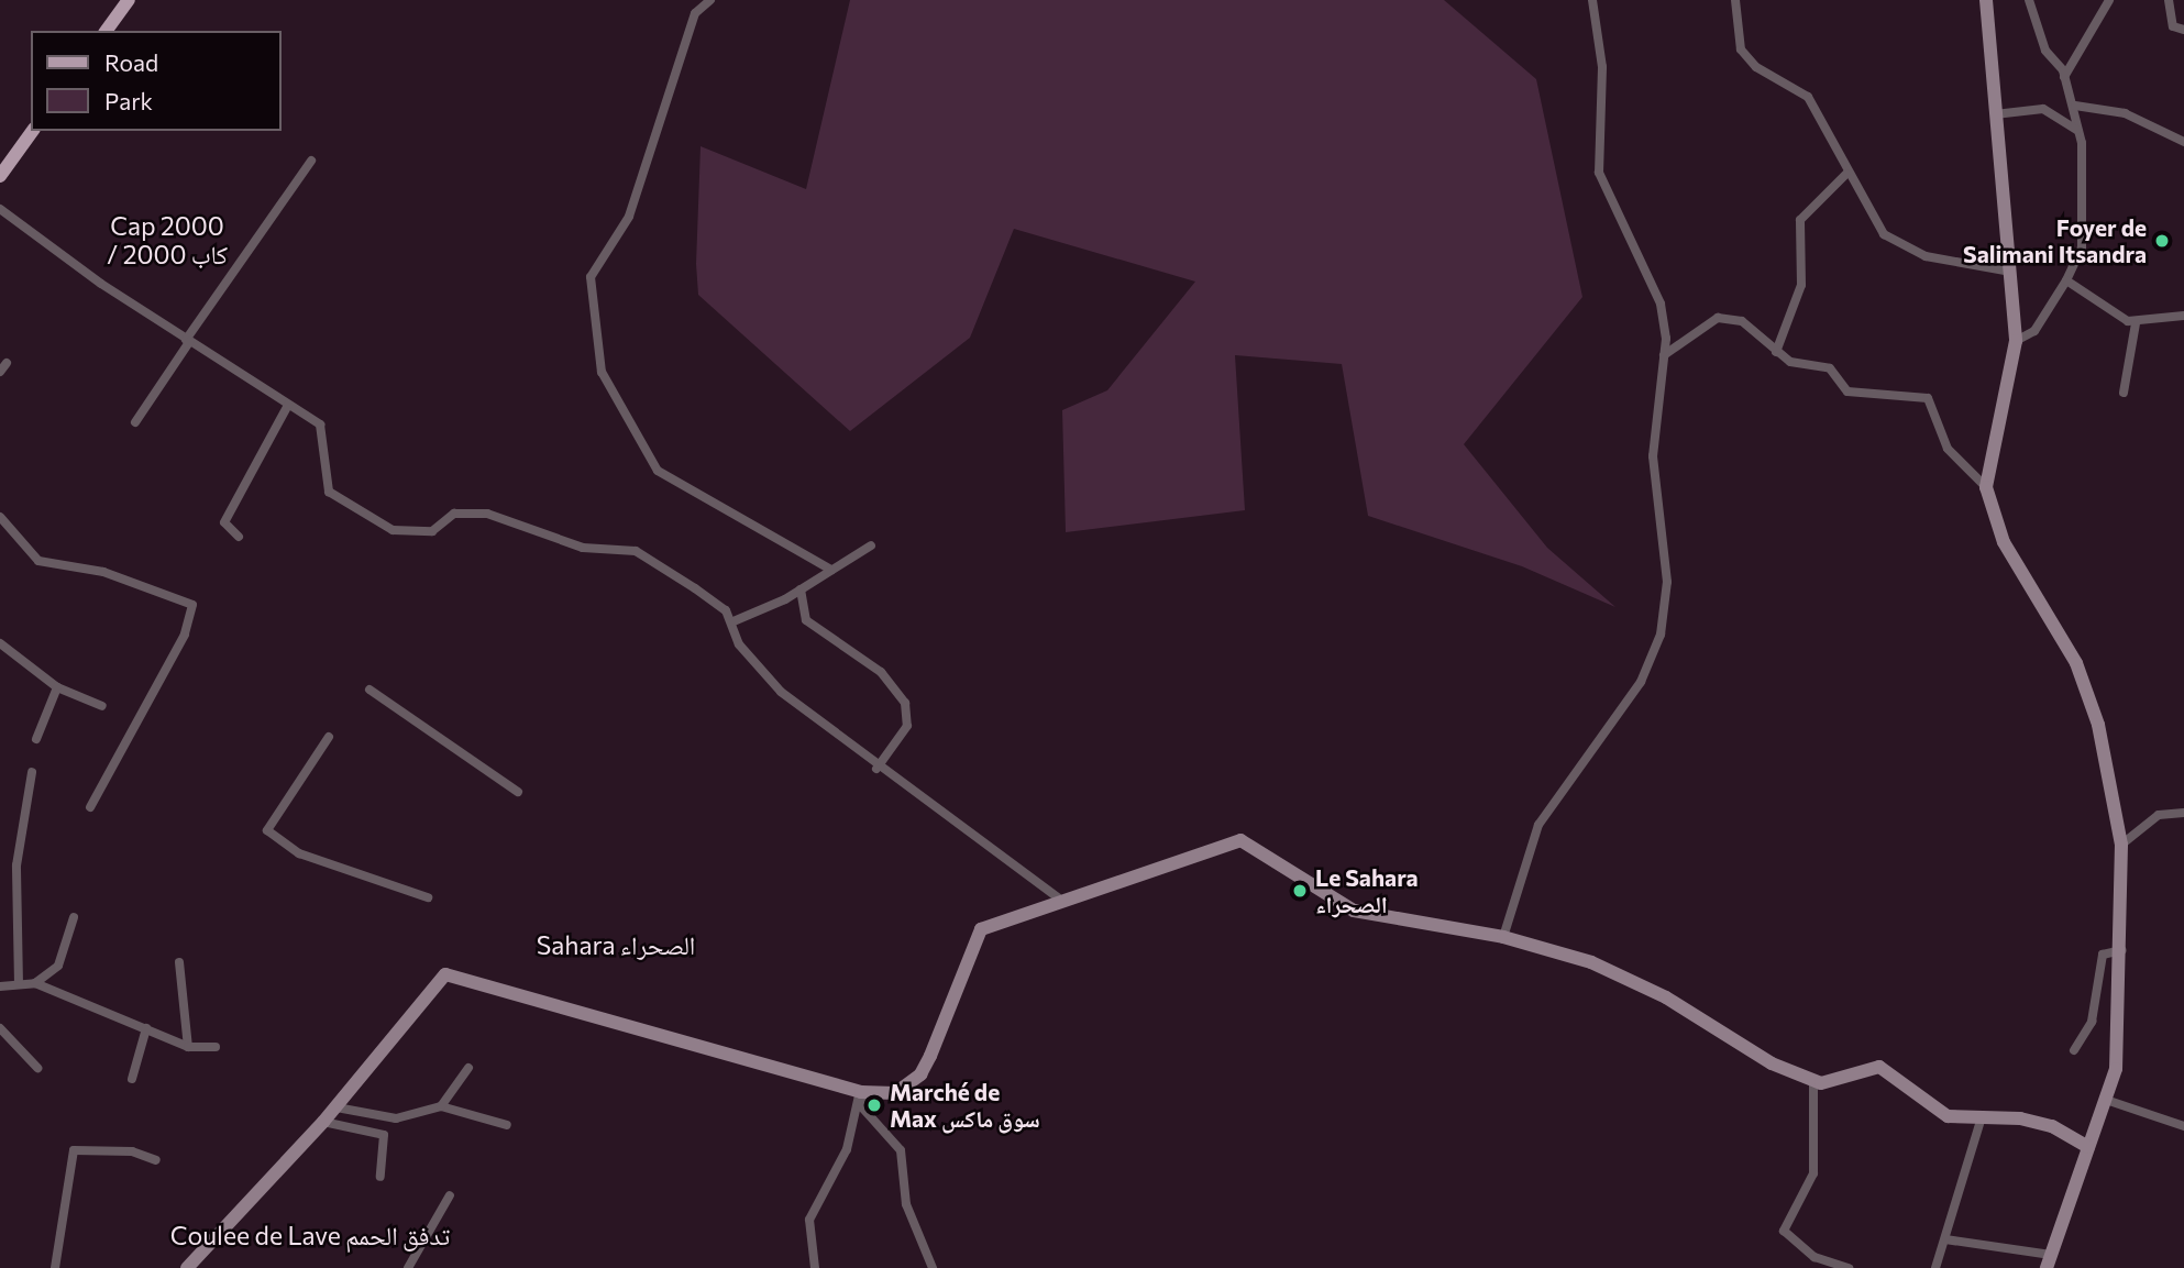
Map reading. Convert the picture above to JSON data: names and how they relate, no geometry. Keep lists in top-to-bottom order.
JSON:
{
  "districts": ["Cap 2000 / كاب 2000", "Sahara الصحراء", "Coulee de Lave تدفق الحمم"],
  "places": ["Foyer de Salimani Itsandra", "Le Sahara الصحراء", "Marché de Max سوق ماكس"],
  "legend": ["Road", "Park"]
}
